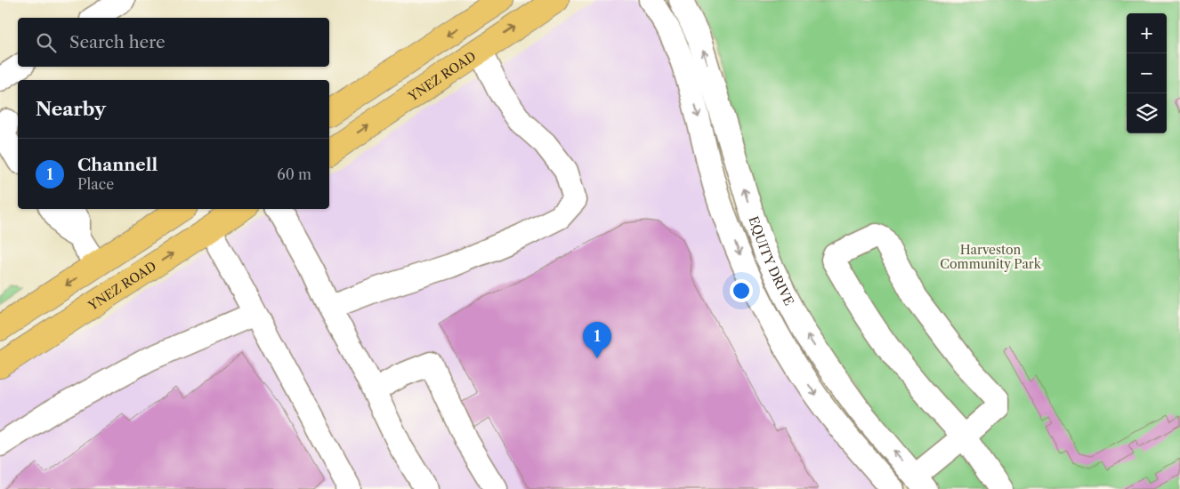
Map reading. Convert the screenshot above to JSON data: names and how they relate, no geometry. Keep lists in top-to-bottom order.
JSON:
{
  "streets": {
    "main road": ["YNEZ ROAD"],
    "street": ["EQUITY DRIVE"]
  },
  "parks": ["Harveston Community Park"],
  "page": {
    "map_buttons": ["+", "−"],
    "search": "Search here",
    "heading": "Nearby",
    "list": [
      {
        "mark": "1",
        "name": "Channell",
        "note": "Place",
        "value": "60 m"
      }
    ],
    "pins": "1"
  }
}
